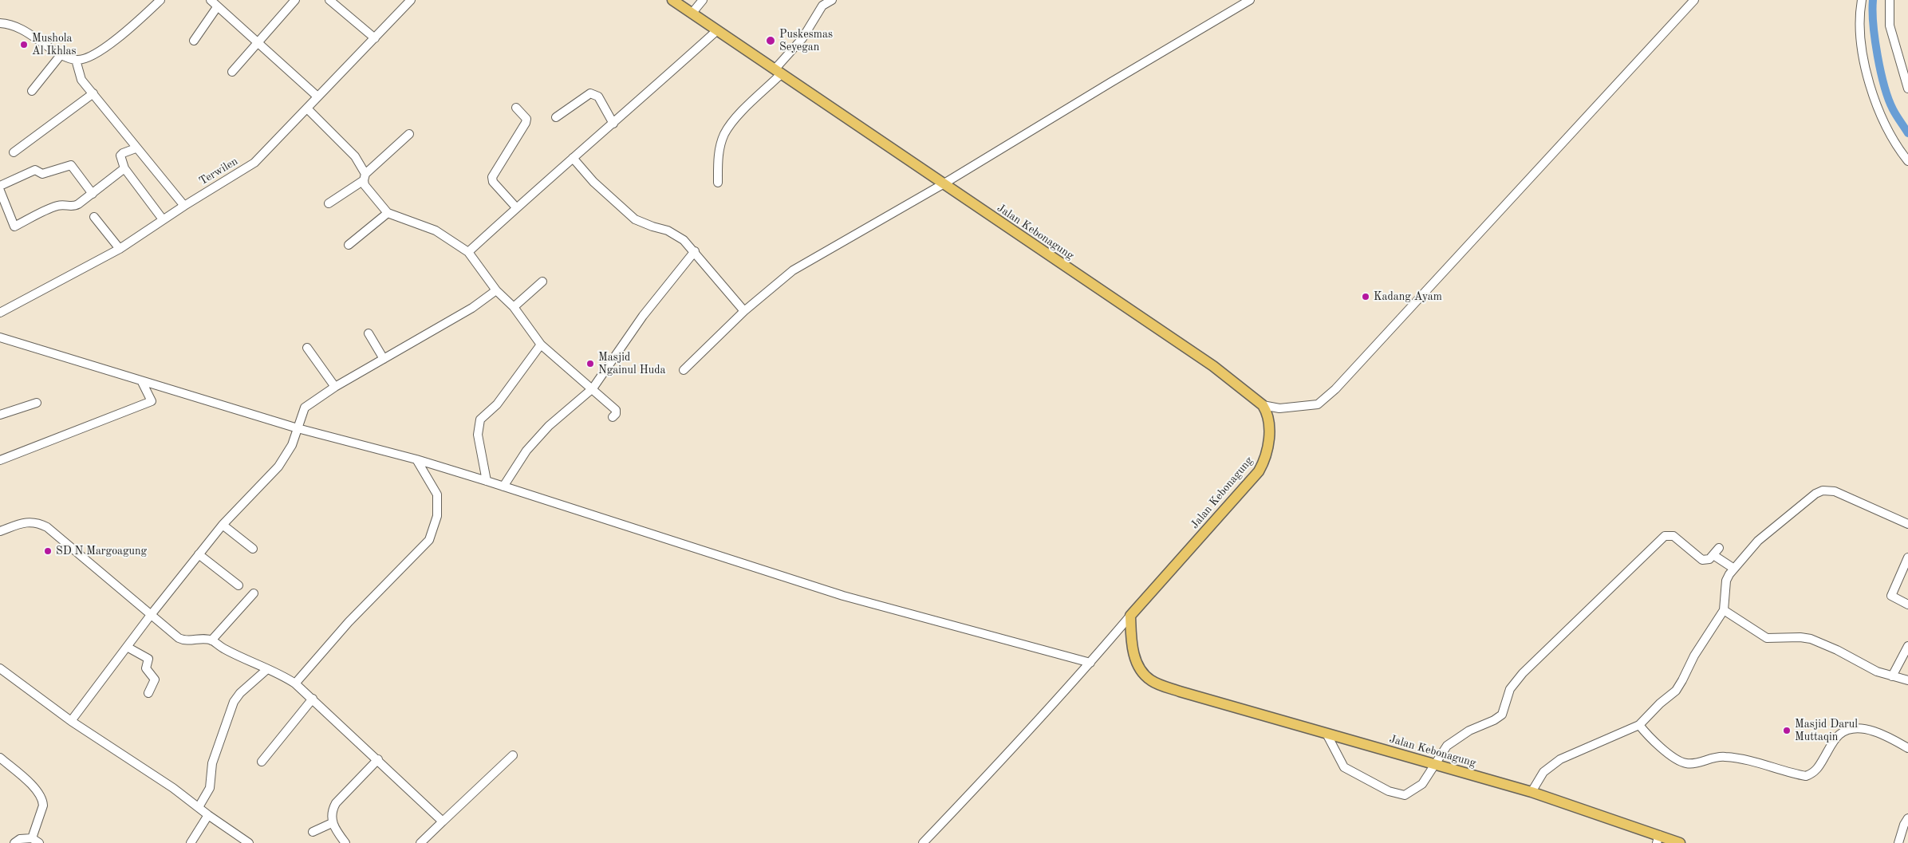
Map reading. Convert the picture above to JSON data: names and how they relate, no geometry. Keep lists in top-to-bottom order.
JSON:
{
  "streets": {
    "main road": ["Jalan Kebonagung"],
    "street": ["Terwilen"]
  },
  "places": [
    "Puskesmas Seyegan",
    "Mushola Al Ikhlas",
    "Kadang Ayam",
    "Masjid Ngainul Huda",
    "SD N Margoagung",
    "Masjid Darul Muttaqin"
  ]
}
